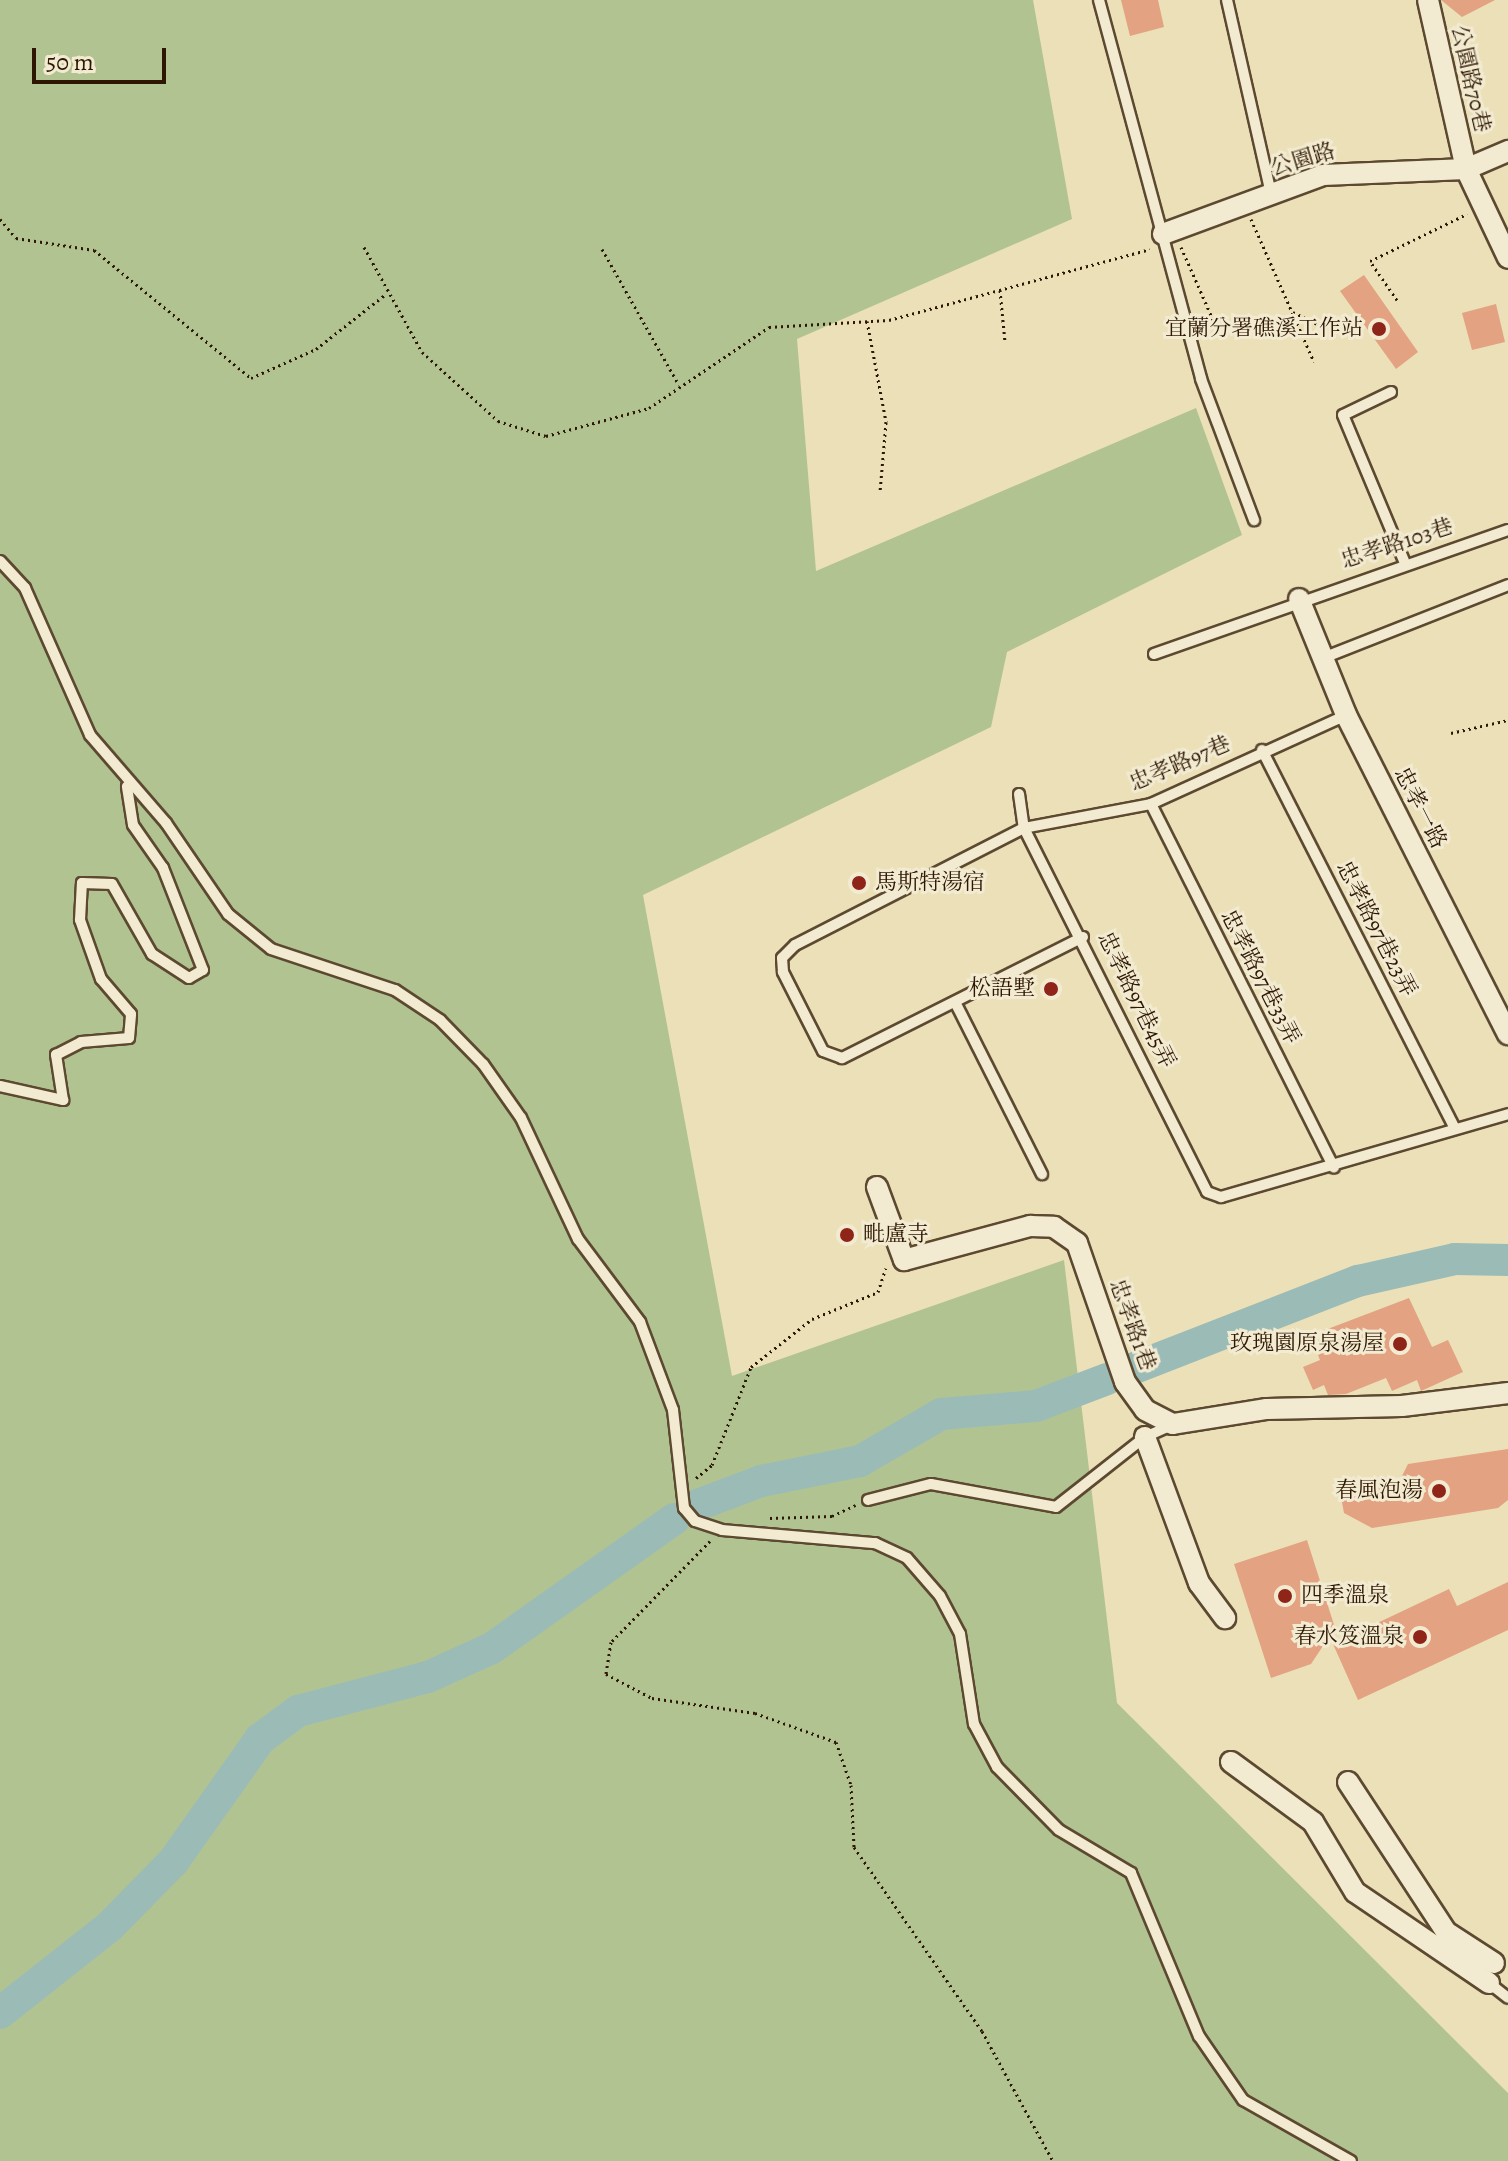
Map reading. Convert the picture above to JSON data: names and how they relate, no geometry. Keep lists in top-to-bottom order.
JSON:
{
  "streets": {
    "street": [
      "公園路70巷",
      "公園路",
      "忠孝一路",
      "忠孝路1巷"
    ],
    "lane": [
      "忠孝路103巷",
      "忠孝路97巷",
      "忠孝路97巷23弄",
      "忠孝路97巷33弄",
      "忠孝路97巷45弄"
    ]
  },
  "crossings": [
    ["公園路70巷", "公園路"],
    ["忠孝路103巷", "忠孝一路"],
    ["忠孝路97巷", "忠孝一路"],
    ["忠孝路97巷", "忠孝路97巷23弄"],
    ["忠孝路97巷", "忠孝路97巷33弄"],
    ["忠孝路97巷", "忠孝路97巷45弄"],
    ["忠孝路97巷33弄", "忠孝路97巷45弄"]
  ],
  "places": [
    "宜蘭分署礁溪工作站",
    "馬斯特湯宿",
    "松語墅",
    "毗盧寺",
    "玫瑰園原泉湯屋",
    "春風泡湯",
    "四季溫泉",
    "春水笈溫泉"
  ],
  "scale_bar": "50 m"
}
